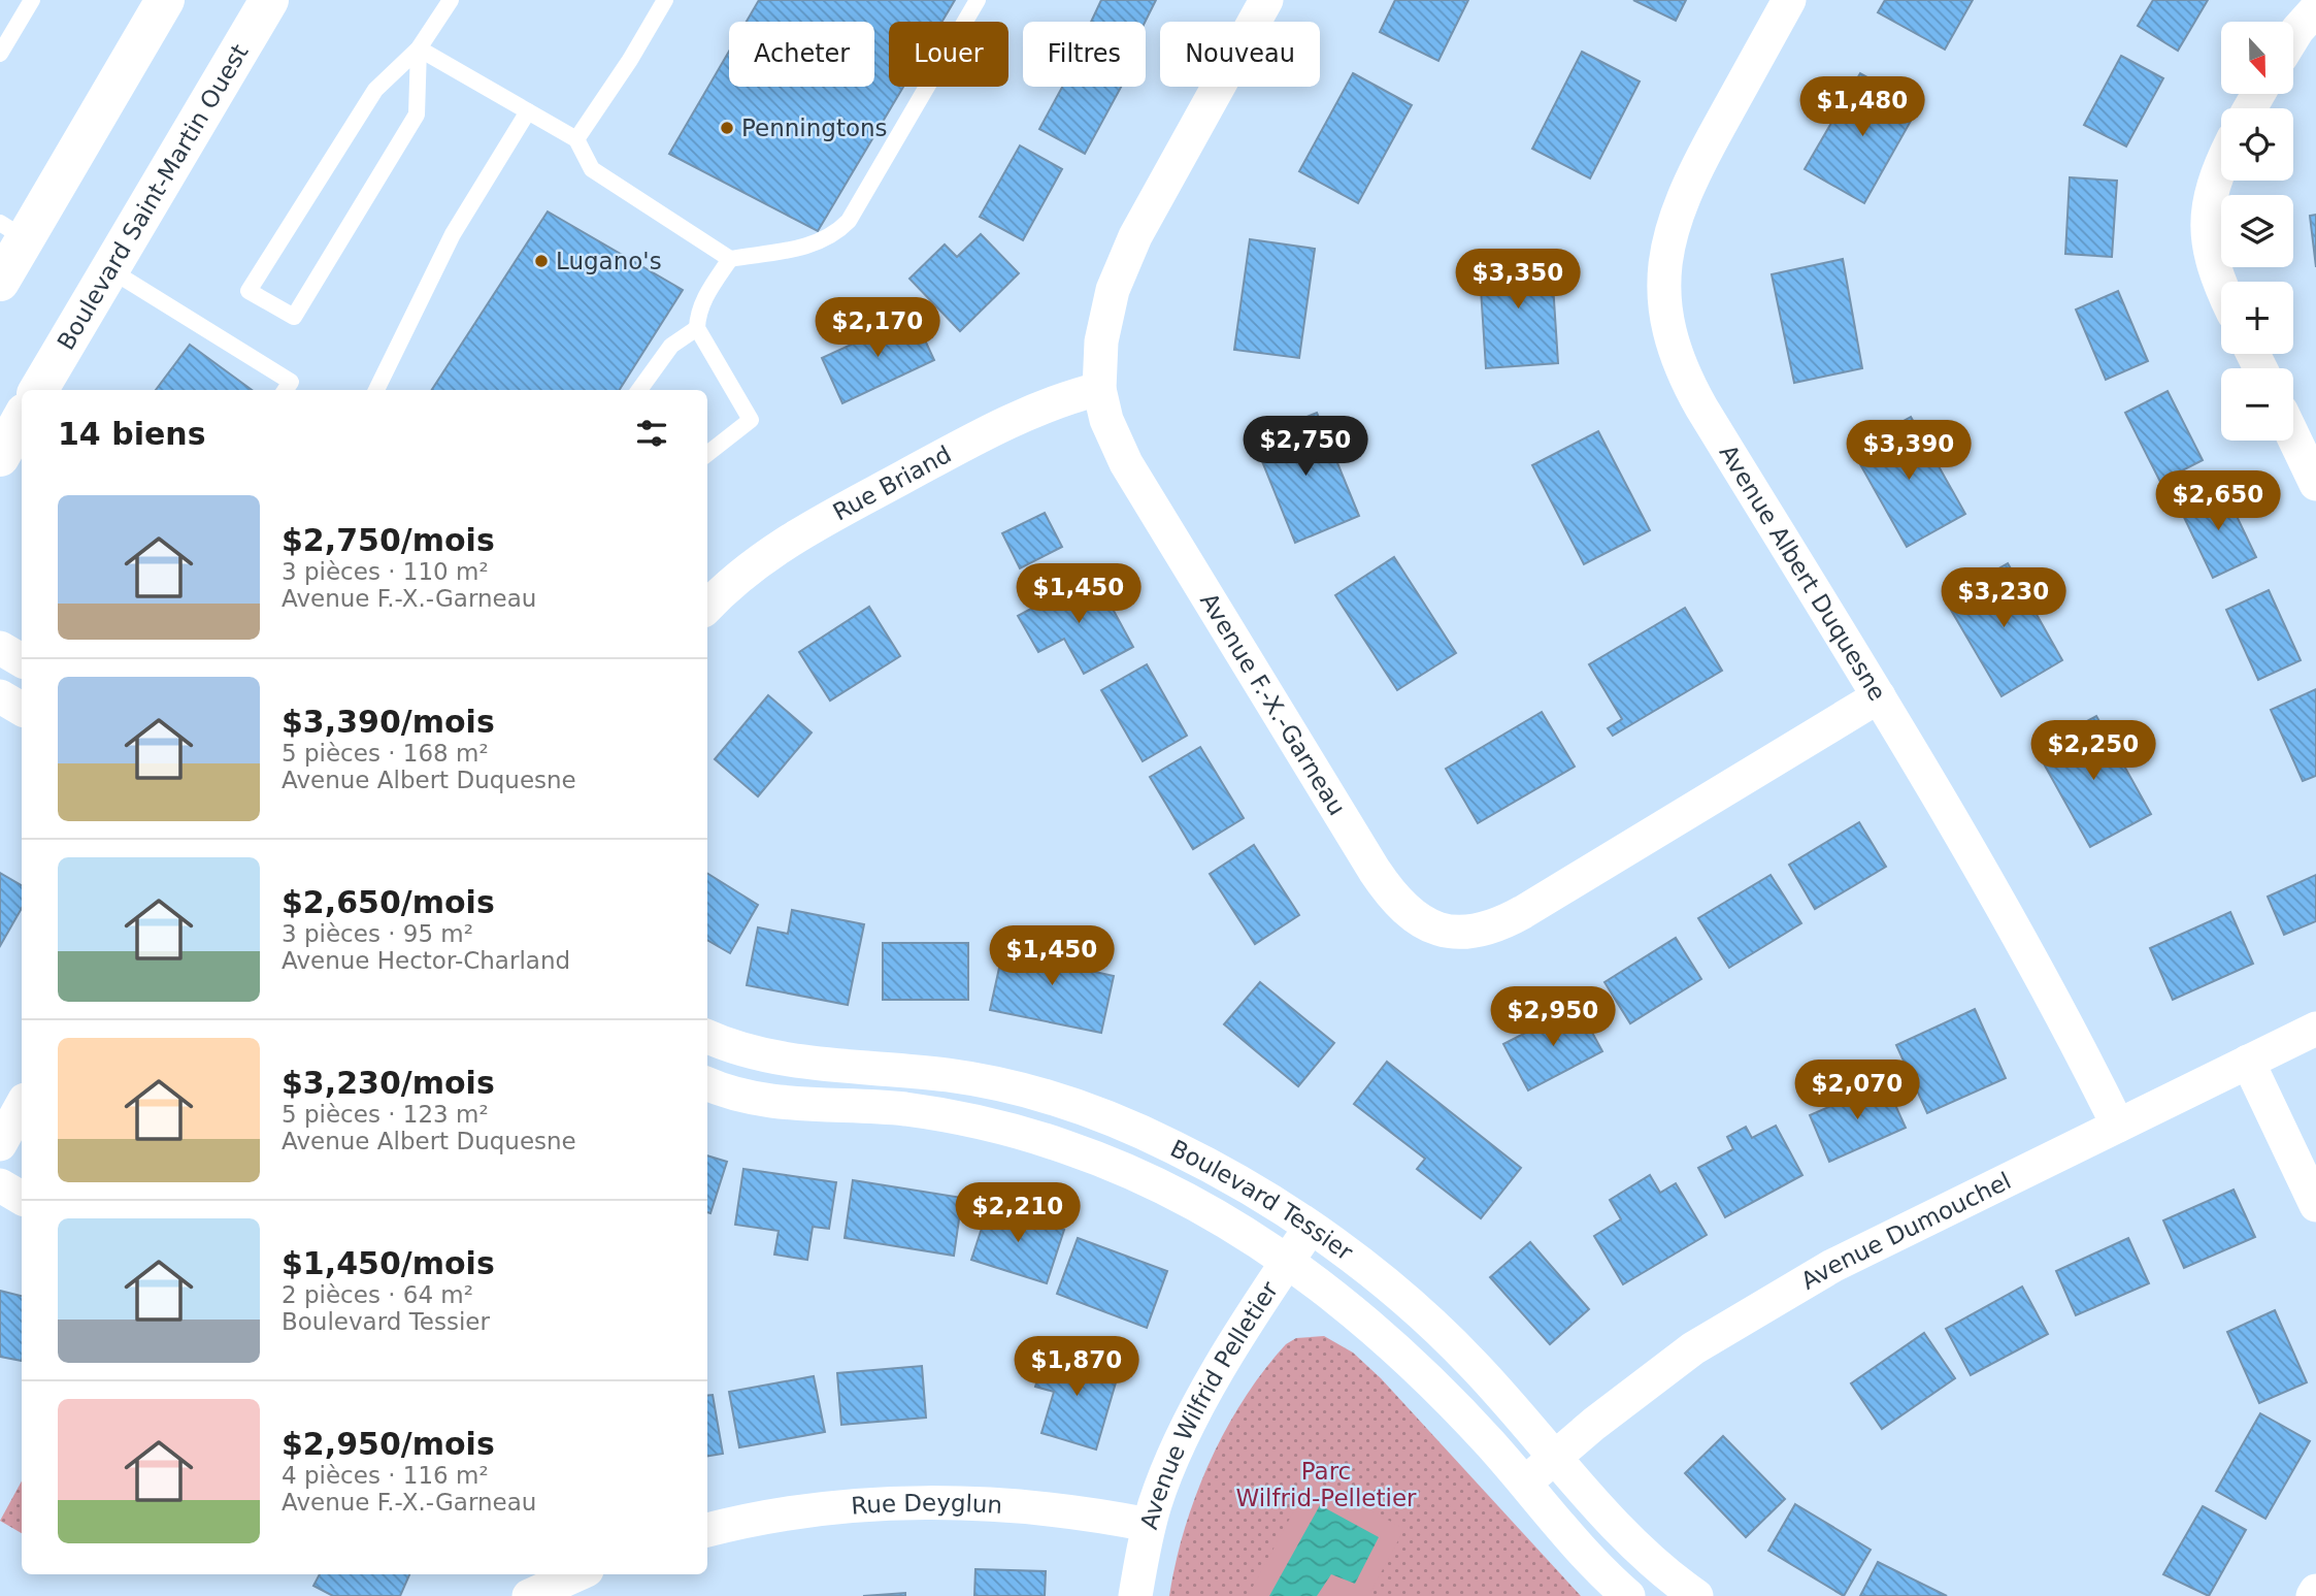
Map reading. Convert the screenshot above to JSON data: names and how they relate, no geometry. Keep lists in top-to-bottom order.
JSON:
{
  "streets": {
    "main road": ["Boulevard Saint-Martin Ouest"],
    "street": [
      "Rue Briand",
      "Avenue Albert Duquesne",
      "Avenue F.-X.-Garneau",
      "Boulevard Tessier",
      "Avenue Dumouchel",
      "Avenue Wilfrid Pelletier",
      "Rue Deyglun"
    ]
  },
  "crossings": [
    ["Rue Briand", "Avenue F.-X.-Garneau"],
    ["Avenue Albert Duquesne", "Avenue F.-X.-Garneau"],
    ["Avenue Albert Duquesne", "Avenue Dumouchel"],
    ["Boulevard Tessier", "Avenue Dumouchel"],
    ["Boulevard Tessier", "Avenue Wilfrid Pelletier"],
    ["Avenue Wilfrid Pelletier", "Rue Deyglun"]
  ],
  "parks": ["Parc Wilfrid-Pelletier"],
  "places": ["Penningtons", "Lugano's"],
  "north": "bottom",
  "page": {
    "map_buttons": ["+", "−"],
    "chip": [
      "Acheter",
      "Louer",
      "Filtres",
      "Nouveau"
    ],
    "price": [
      "$1,480",
      "$3,350",
      "$2,170",
      "$2,750",
      "$3,390",
      "$2,650",
      "$1,450",
      "$3,230",
      "$2,250",
      "$1,450",
      "$2,950",
      "$2,070",
      "$2,210",
      "$1,870"
    ],
    "heading": "14 biens",
    "list": [
      {
        "name": "$2,750/mois",
        "note": "3 pièces · 110 m² · Avenue F.-X.-Garneau"
      },
      {
        "name": "$3,390/mois",
        "note": "5 pièces · 168 m² · Avenue Albert Duquesne"
      },
      {
        "name": "$2,650/mois",
        "note": "3 pièces · 95 m² · Avenue Hector-Charland"
      },
      {
        "name": "$3,230/mois",
        "note": "5 pièces · 123 m² · Avenue Albert Duquesne"
      },
      {
        "name": "$1,450/mois",
        "note": "2 pièces · 64 m² · Boulevard Tessier"
      },
      {
        "name": "$2,950/mois",
        "note": "4 pièces · 116 m² · Avenue F.-X.-Garneau"
      }
    ]
  }
}
